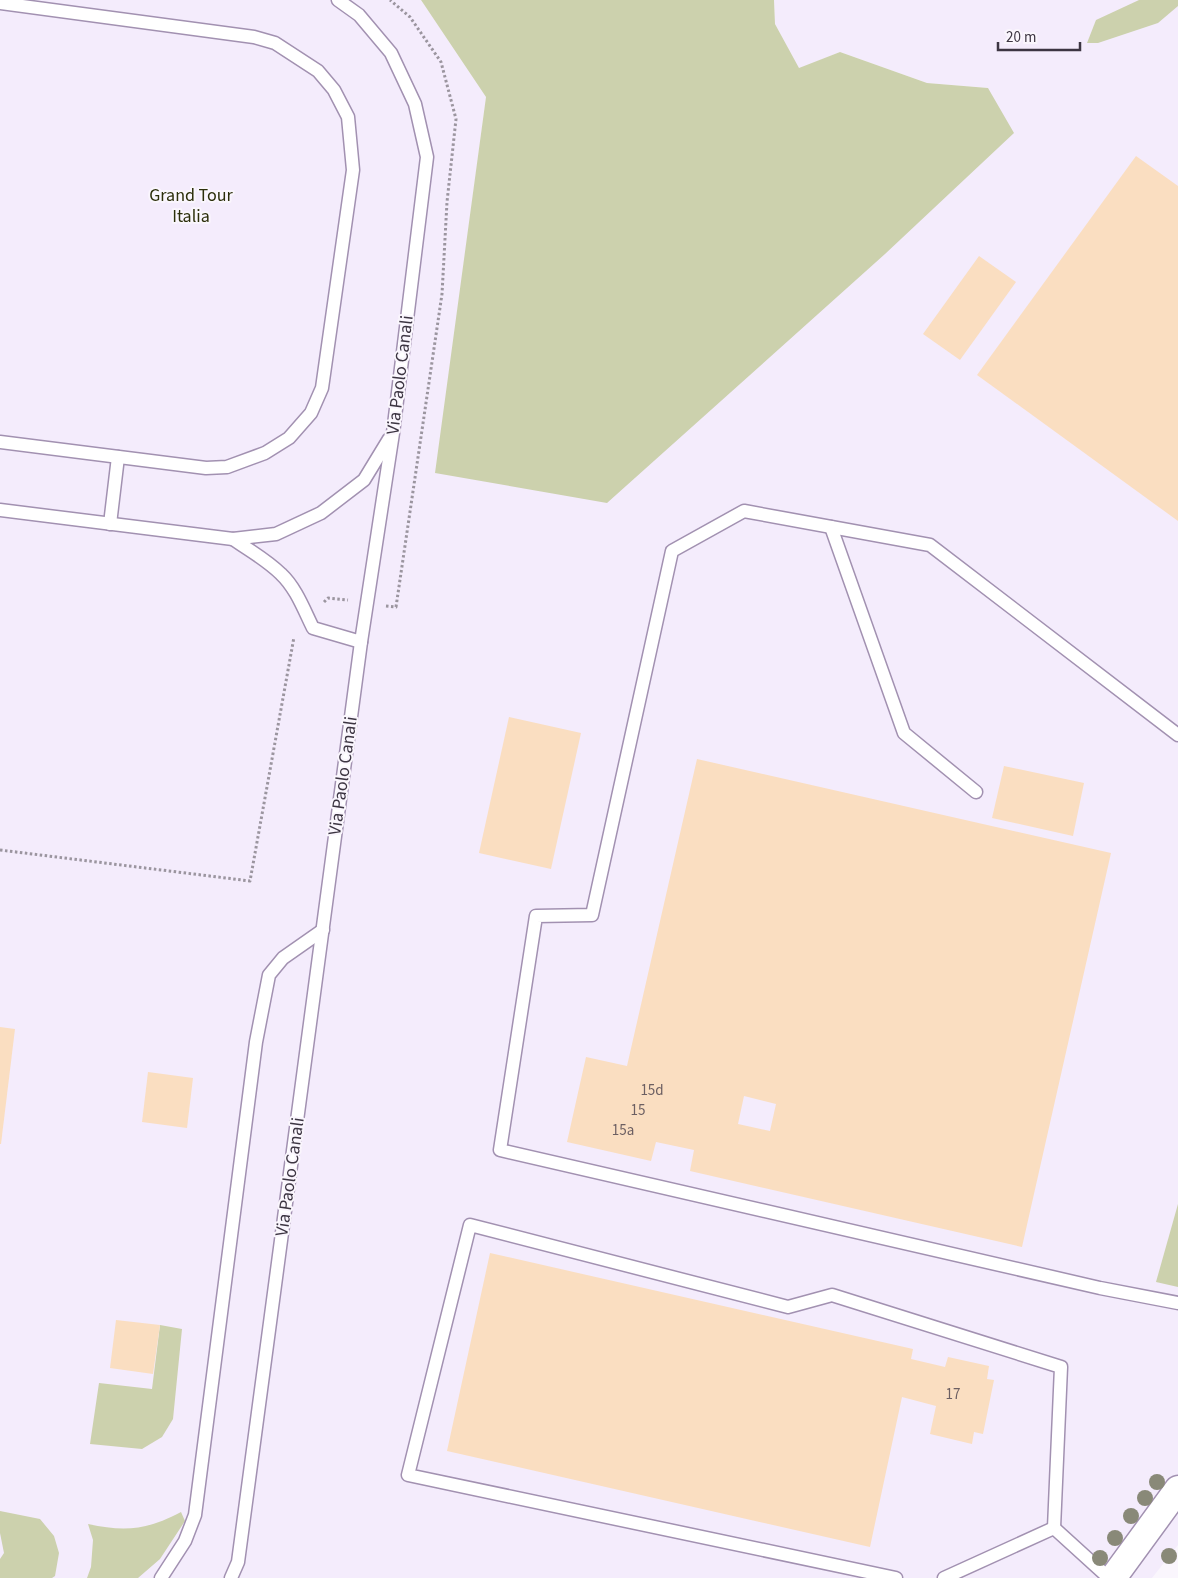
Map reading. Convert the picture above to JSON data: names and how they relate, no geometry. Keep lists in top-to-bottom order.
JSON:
{
  "streets": {
    "lane": ["Via Paolo Canali"]
  },
  "parks": ["Grand Tour Italia"],
  "house_numbers": [
    "15d",
    "15",
    "15a",
    "17"
  ],
  "scale_bar": "20 m"
}
